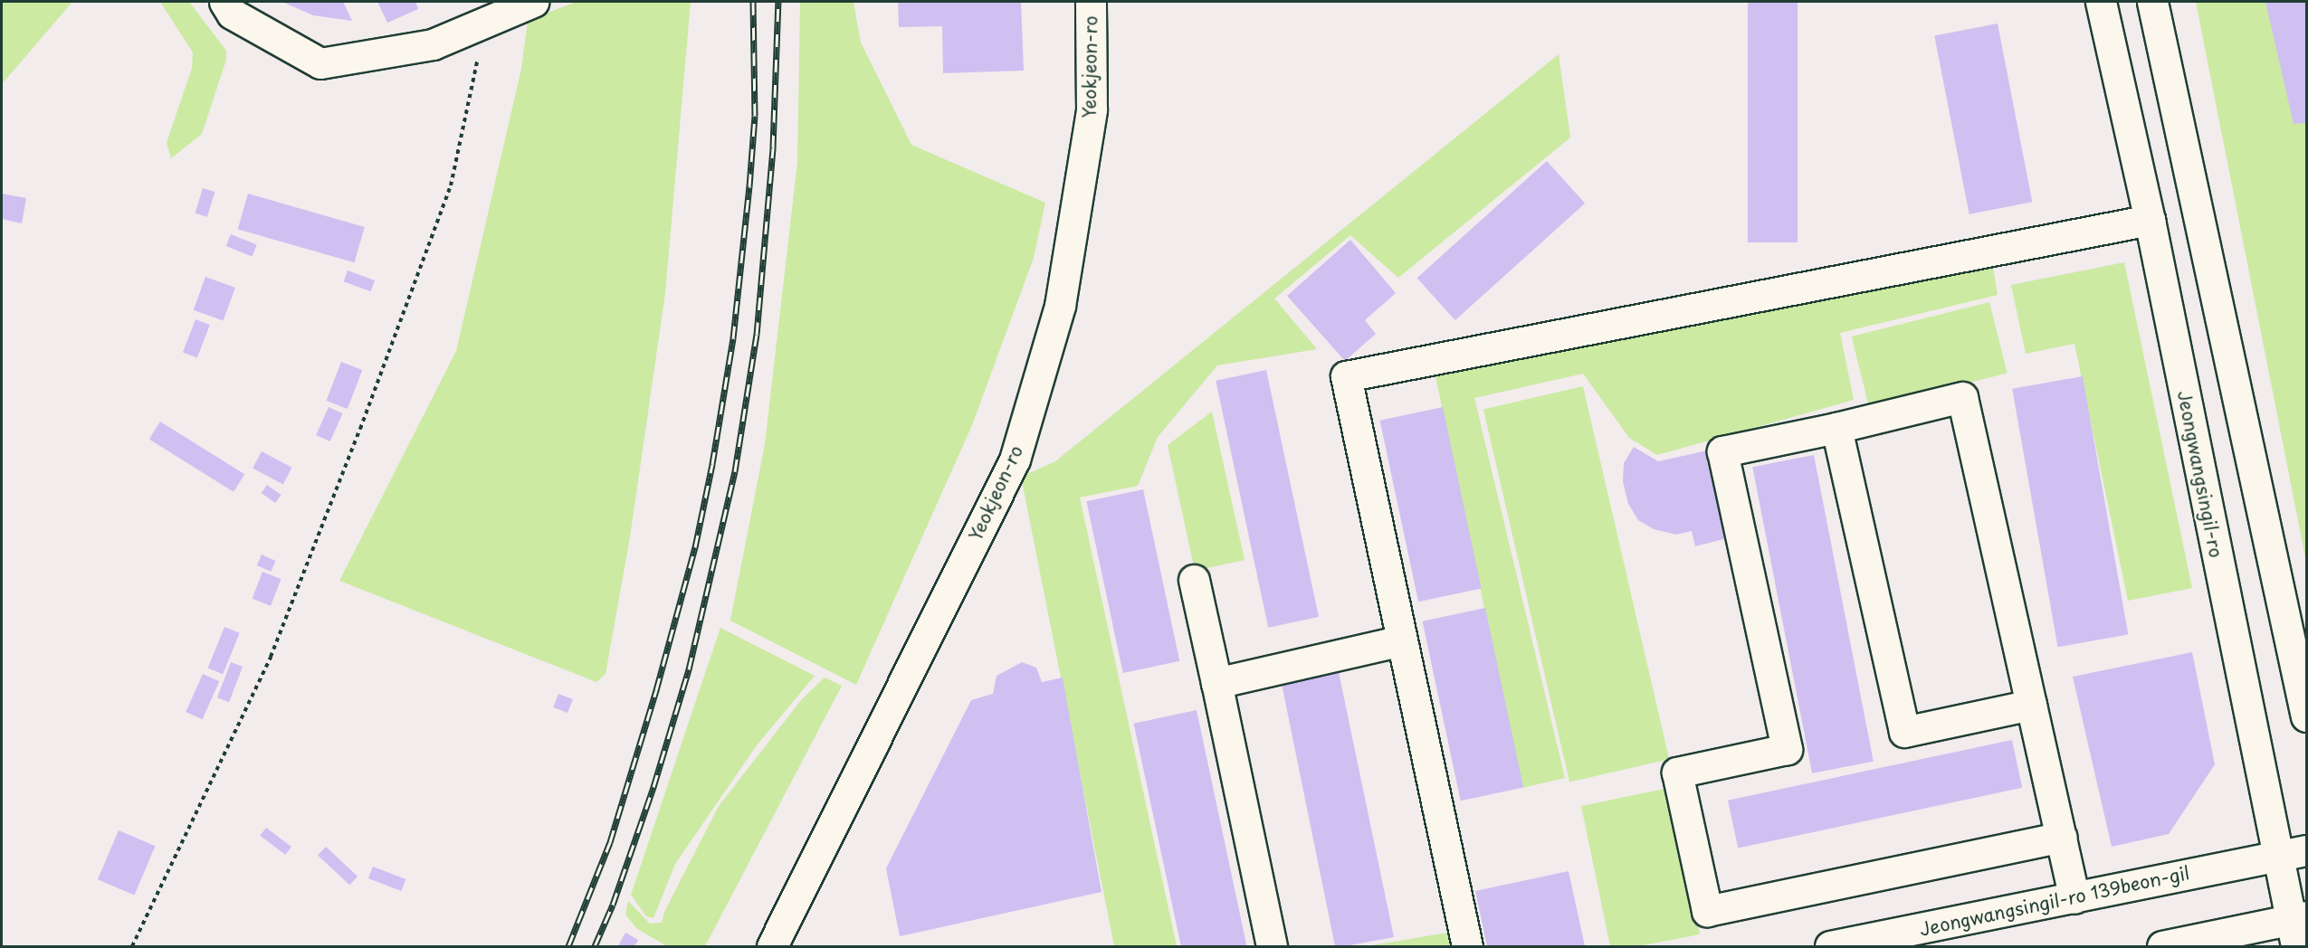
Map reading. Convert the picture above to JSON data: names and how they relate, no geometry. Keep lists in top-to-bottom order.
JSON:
{
  "streets": {
    "street": ["Yeokjeon-ro", "Jeongwangsingil-ro", "Jeongwangsingil-ro 139beon-gil"]
  },
  "crossings": [
    ["Jeongwangsingil-ro", "Jeongwangsingil-ro 139beon-gil"]
  ]
}
